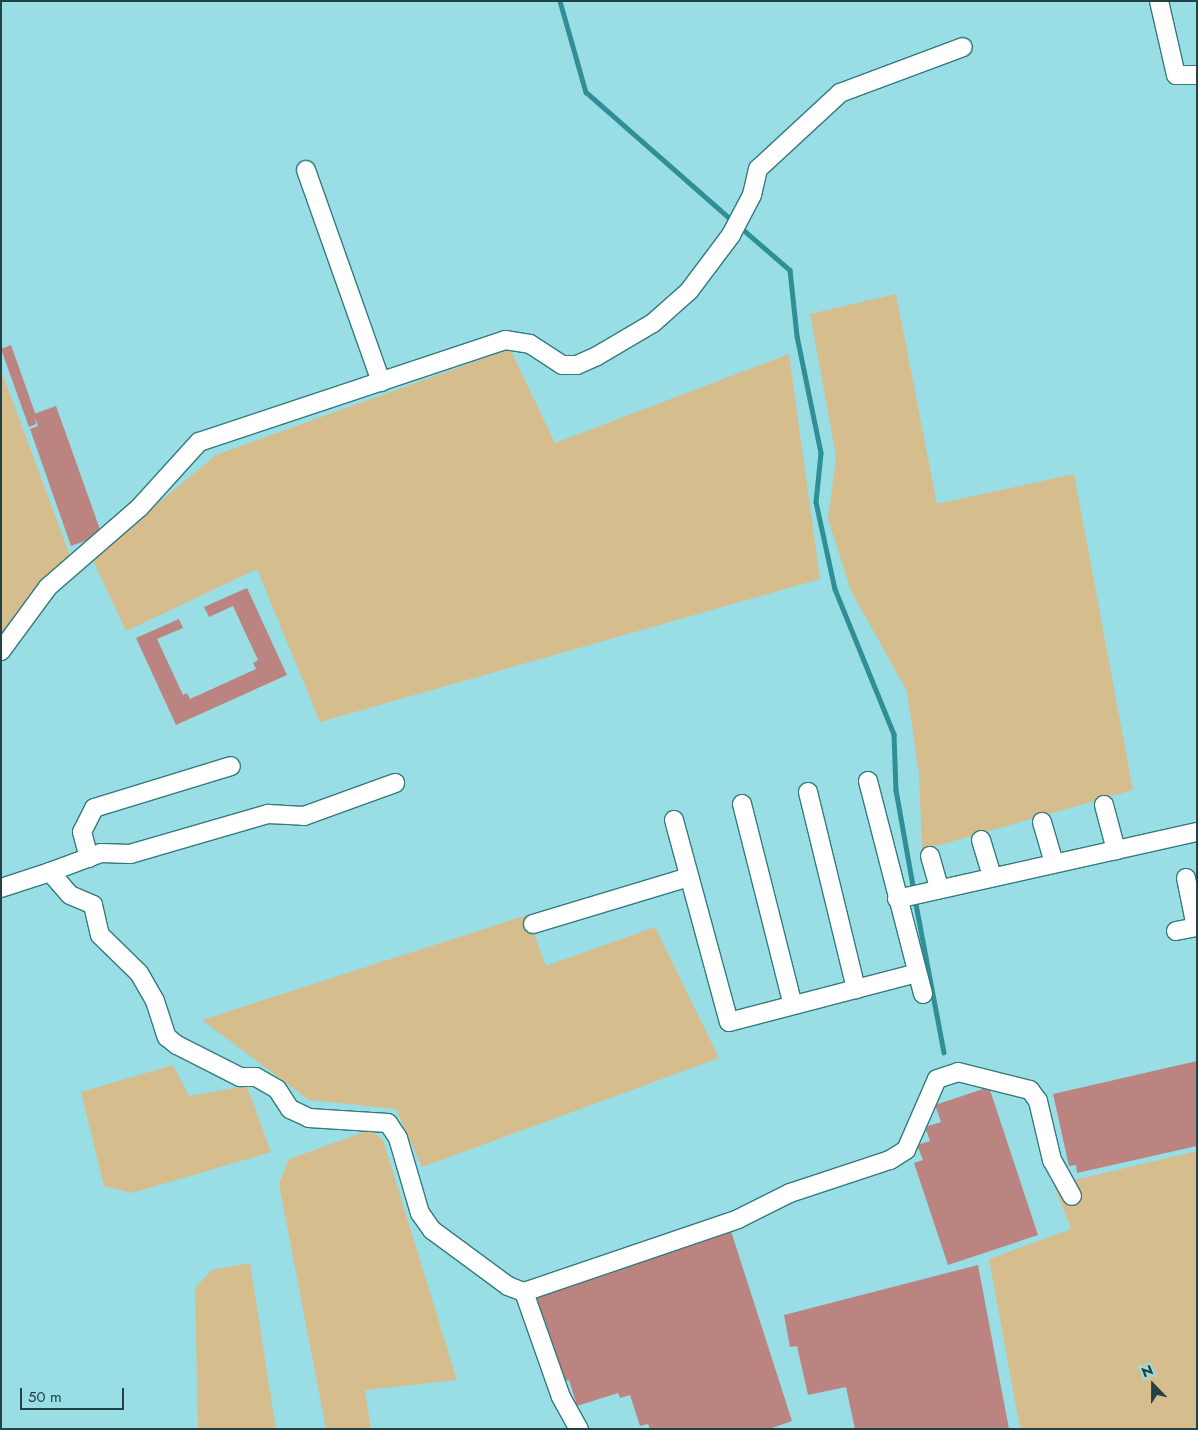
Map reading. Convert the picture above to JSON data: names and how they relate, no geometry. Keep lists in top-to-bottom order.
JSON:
{
  "scale_bar": "50 m",
  "north": "top"
}
